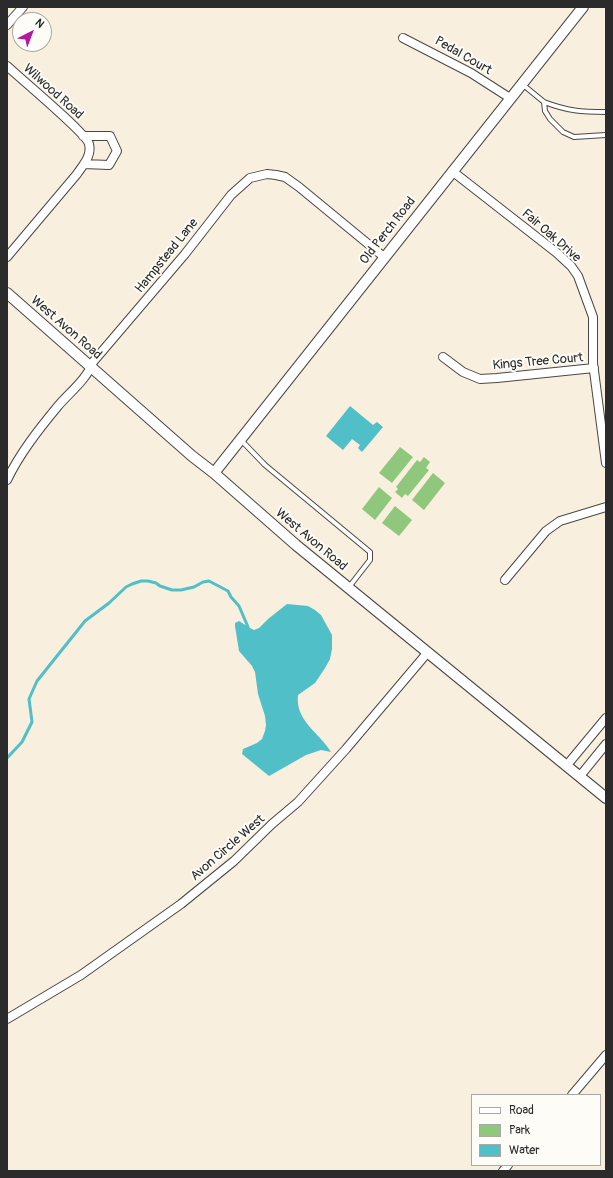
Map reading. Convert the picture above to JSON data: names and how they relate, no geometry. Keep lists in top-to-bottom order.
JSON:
{
  "streets": {
    "street": [
      "Pedal Court",
      "Wilwood Road",
      "Old Perch Road",
      "Fair Oak Drive",
      "Hampstead Lane",
      "West Avon Road",
      "Kings Tree Court",
      "Avon Circle West"
    ]
  },
  "crossings": [
    ["Pedal Court", "Old Perch Road"],
    ["Old Perch Road", "Fair Oak Drive"],
    ["Old Perch Road", "Hampstead Lane"],
    ["Old Perch Road", "West Avon Road"],
    ["Fair Oak Drive", "Kings Tree Court"],
    ["Hampstead Lane", "West Avon Road"],
    ["West Avon Road", "Avon Circle West"]
  ],
  "legend": ["Road", "Park", "Water"],
  "north": "top right"
}
